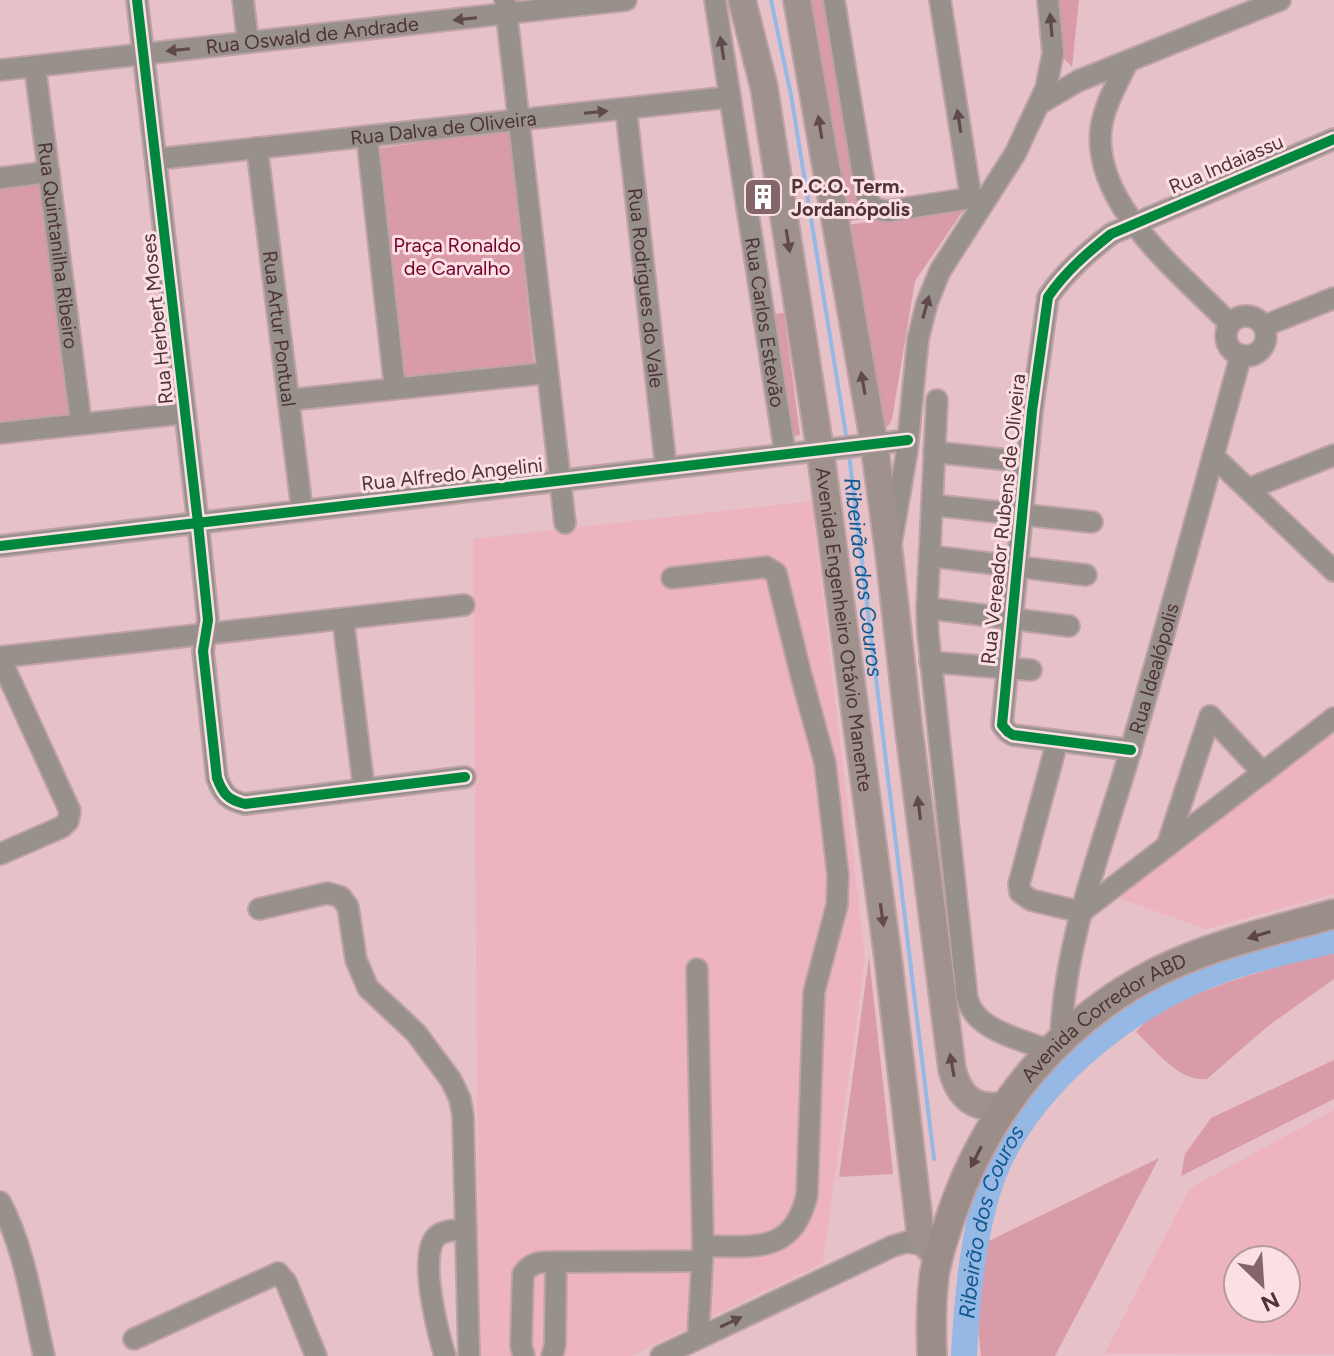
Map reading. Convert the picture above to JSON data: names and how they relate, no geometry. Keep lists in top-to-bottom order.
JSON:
{
  "streets": {
    "highway": ["Avenida Corredor ABD"],
    "main road": ["Avenida Engenheiro Otávio Manente"],
    "street": [
      "Rua Oswald de Andrade",
      "Rua Dalva de Oliveira",
      "Rua Indaiassu",
      "Rua Quintanilha Ribeiro",
      "Rua Rodrigues do Vale",
      "Rua Herbert Moses",
      "Rua Carlos Estevão",
      "Rua Artur Pontual",
      "Rua Alfredo Angelini",
      "Rua Vereador Rubens de Oliveira",
      "Rua Idealópolis"
    ]
  },
  "crossings": [
    ["Rua Oswald de Andrade", "Rua Quintanilha Ribeiro"],
    ["Rua Oswald de Andrade", "Rua Herbert Moses"],
    ["Rua Dalva de Oliveira", "Rua Rodrigues do Vale"],
    ["Rua Dalva de Oliveira", "Rua Herbert Moses"],
    ["Rua Dalva de Oliveira", "Rua Carlos Estevão"],
    ["Rua Dalva de Oliveira", "Rua Artur Pontual"],
    ["Rua Indaiassu", "Rua Vereador Rubens de Oliveira"],
    ["Rua Rodrigues do Vale", "Rua Alfredo Angelini"],
    ["Rua Herbert Moses", "Rua Alfredo Angelini"],
    ["Rua Carlos Estevão", "Rua Alfredo Angelini"],
    ["Rua Artur Pontual", "Rua Alfredo Angelini"],
    ["Rua Alfredo Angelini", "Avenida Engenheiro Otávio Manente"],
    ["Rua Vereador Rubens de Oliveira", "Rua Idealópolis"],
    ["Avenida Engenheiro Otávio Manente", "Avenida Corredor ABD"],
    ["Rua Idealópolis", "Avenida Corredor ABD"]
  ],
  "one_way": ["Rua Oswald de Andrade", "Avenida Corredor ABD"],
  "water": ["Ribeirão dos Couros"],
  "parks": ["Praça Ronaldo de Carvalho"],
  "places": {
    "building": ["P.C.O. Term. Jordanópolis"]
  },
  "north": "bottom right"
}
